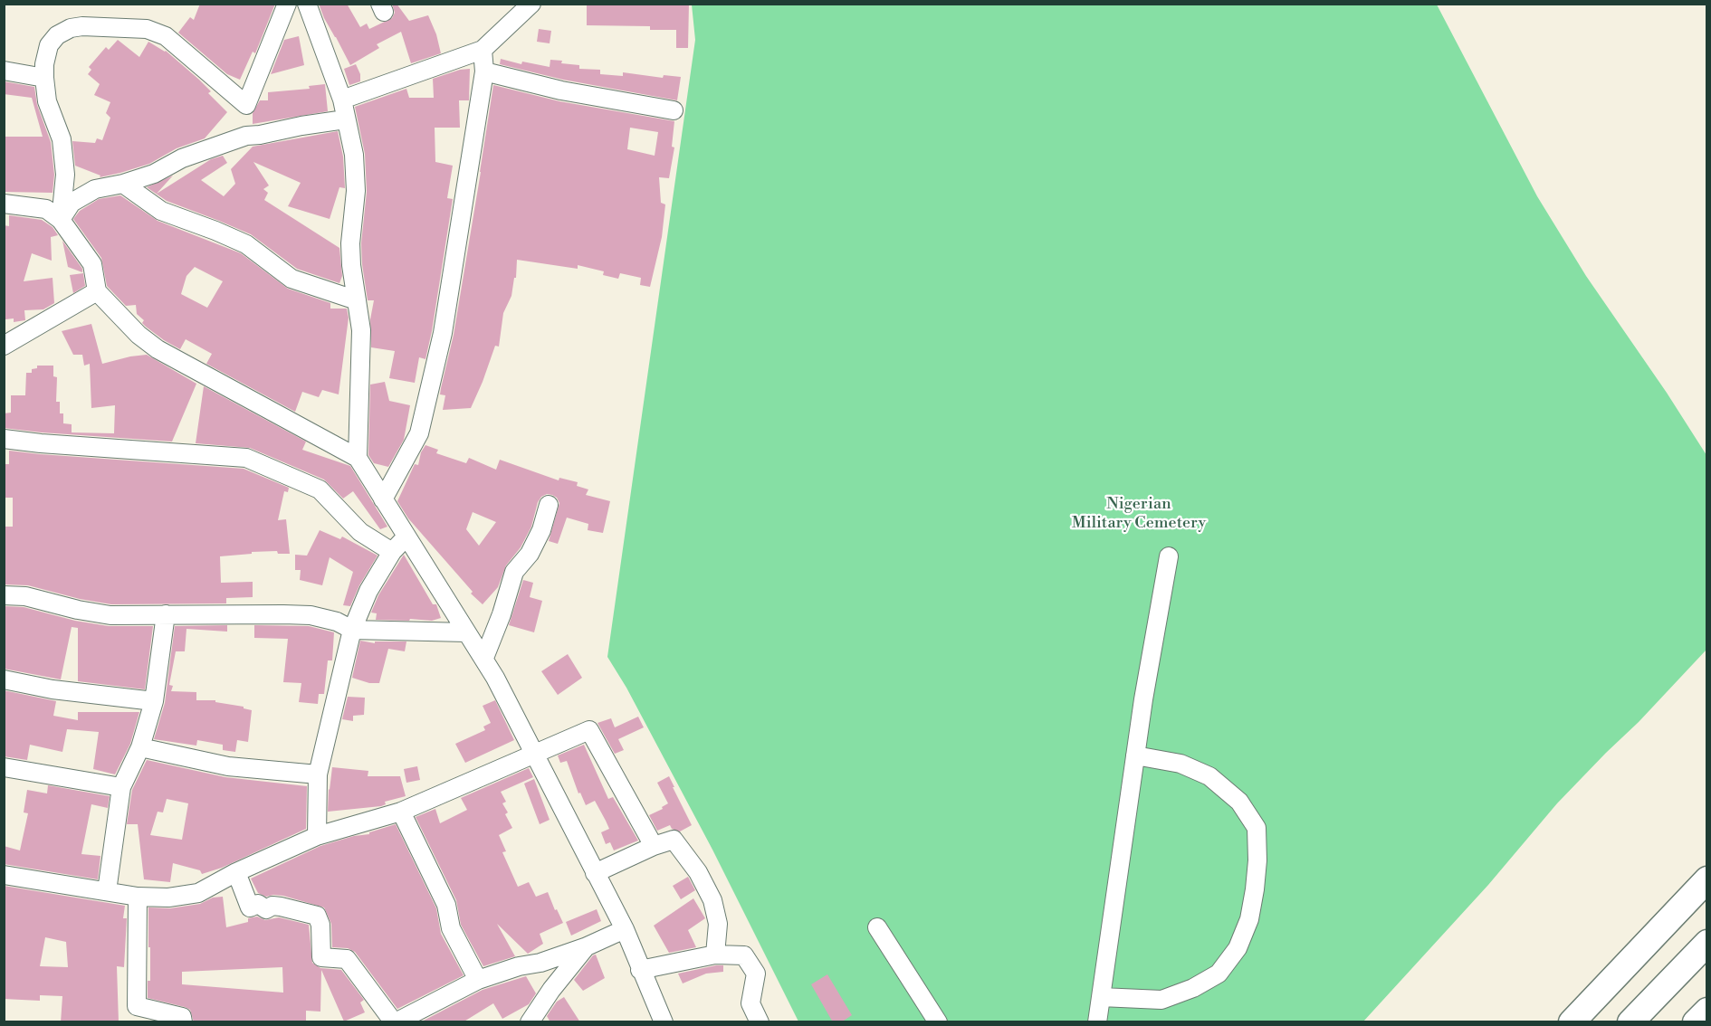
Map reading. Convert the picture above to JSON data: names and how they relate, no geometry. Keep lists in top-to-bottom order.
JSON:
{
  "parks": ["Nigerian Military Cemetery"]
}
